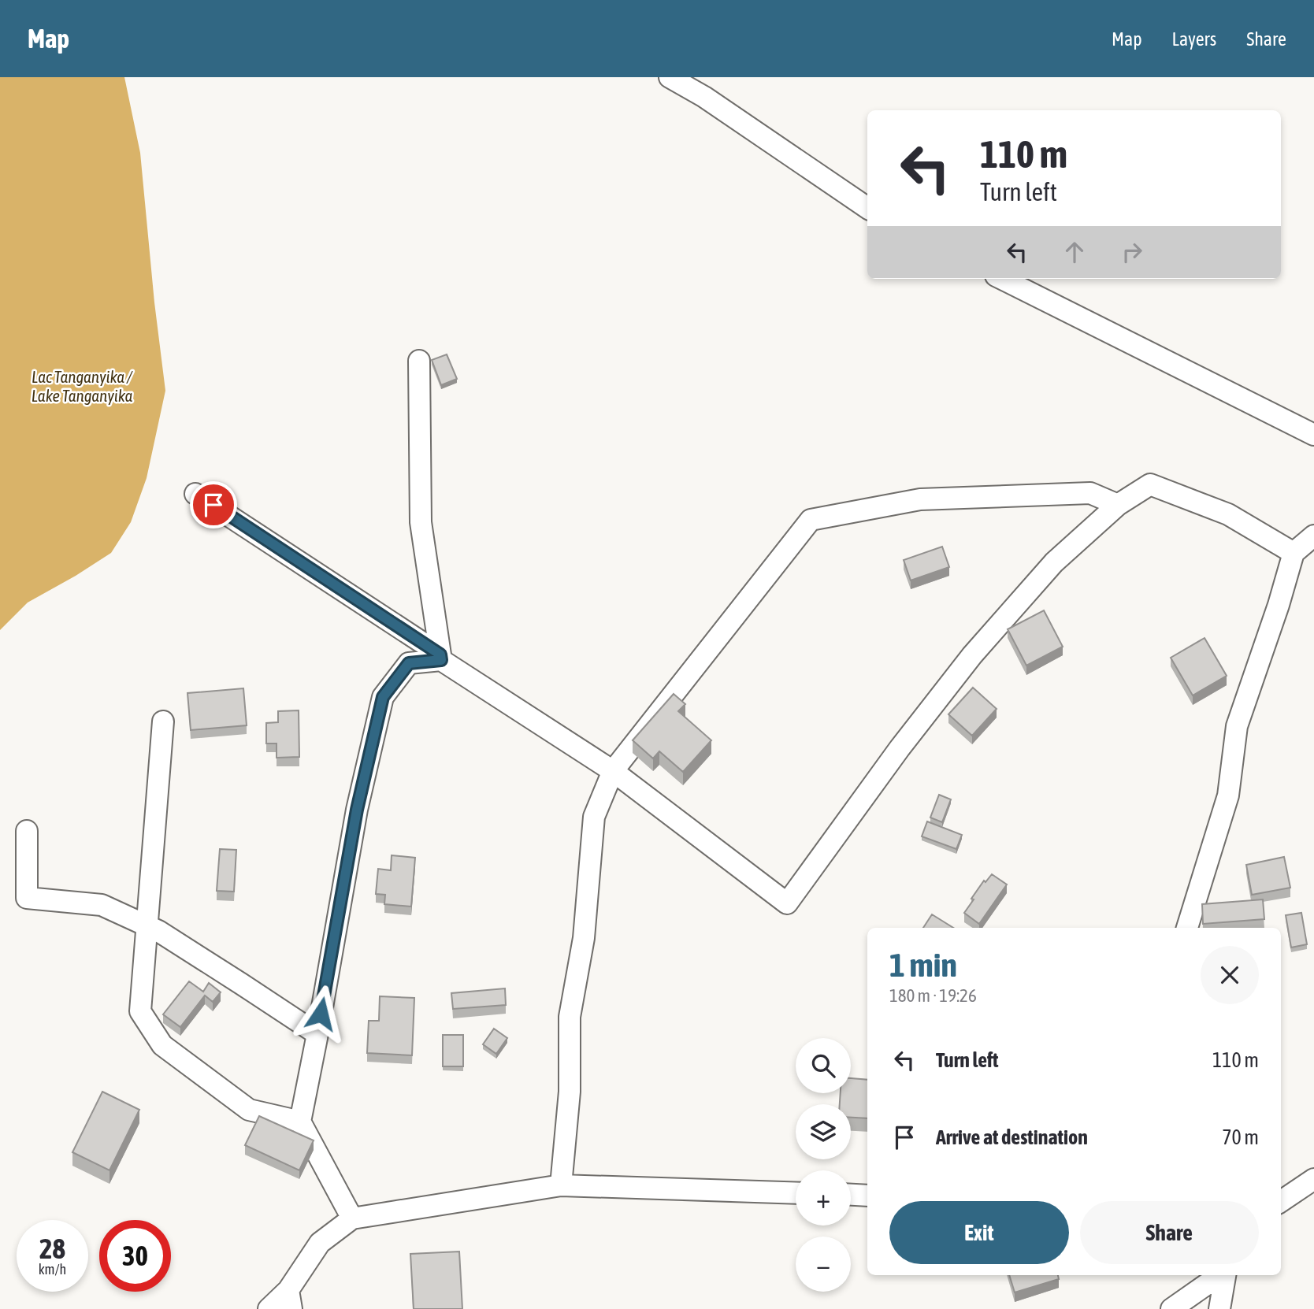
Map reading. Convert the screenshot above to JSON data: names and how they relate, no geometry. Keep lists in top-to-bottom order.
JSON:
{
  "water": ["Lac Tanganyika / Lake Tanganyika"],
  "page": {
    "header": "Map",
    "nav": ["Map", "Layers", "Share"],
    "turn": ["110 m", "Turn left"],
    "heading": ["1 min", "180 m · 19:26"],
    "list": [
      {
        "name": "Turn left",
        "value": "110 m"
      },
      {
        "name": "Arrive at destination",
        "value": "70 m"
      }
    ],
    "map_buttons": ["+", "−"],
    "buttons": ["Exit", "Share"],
    "speed": "28 km/h",
    "limit": "30"
  }
}
